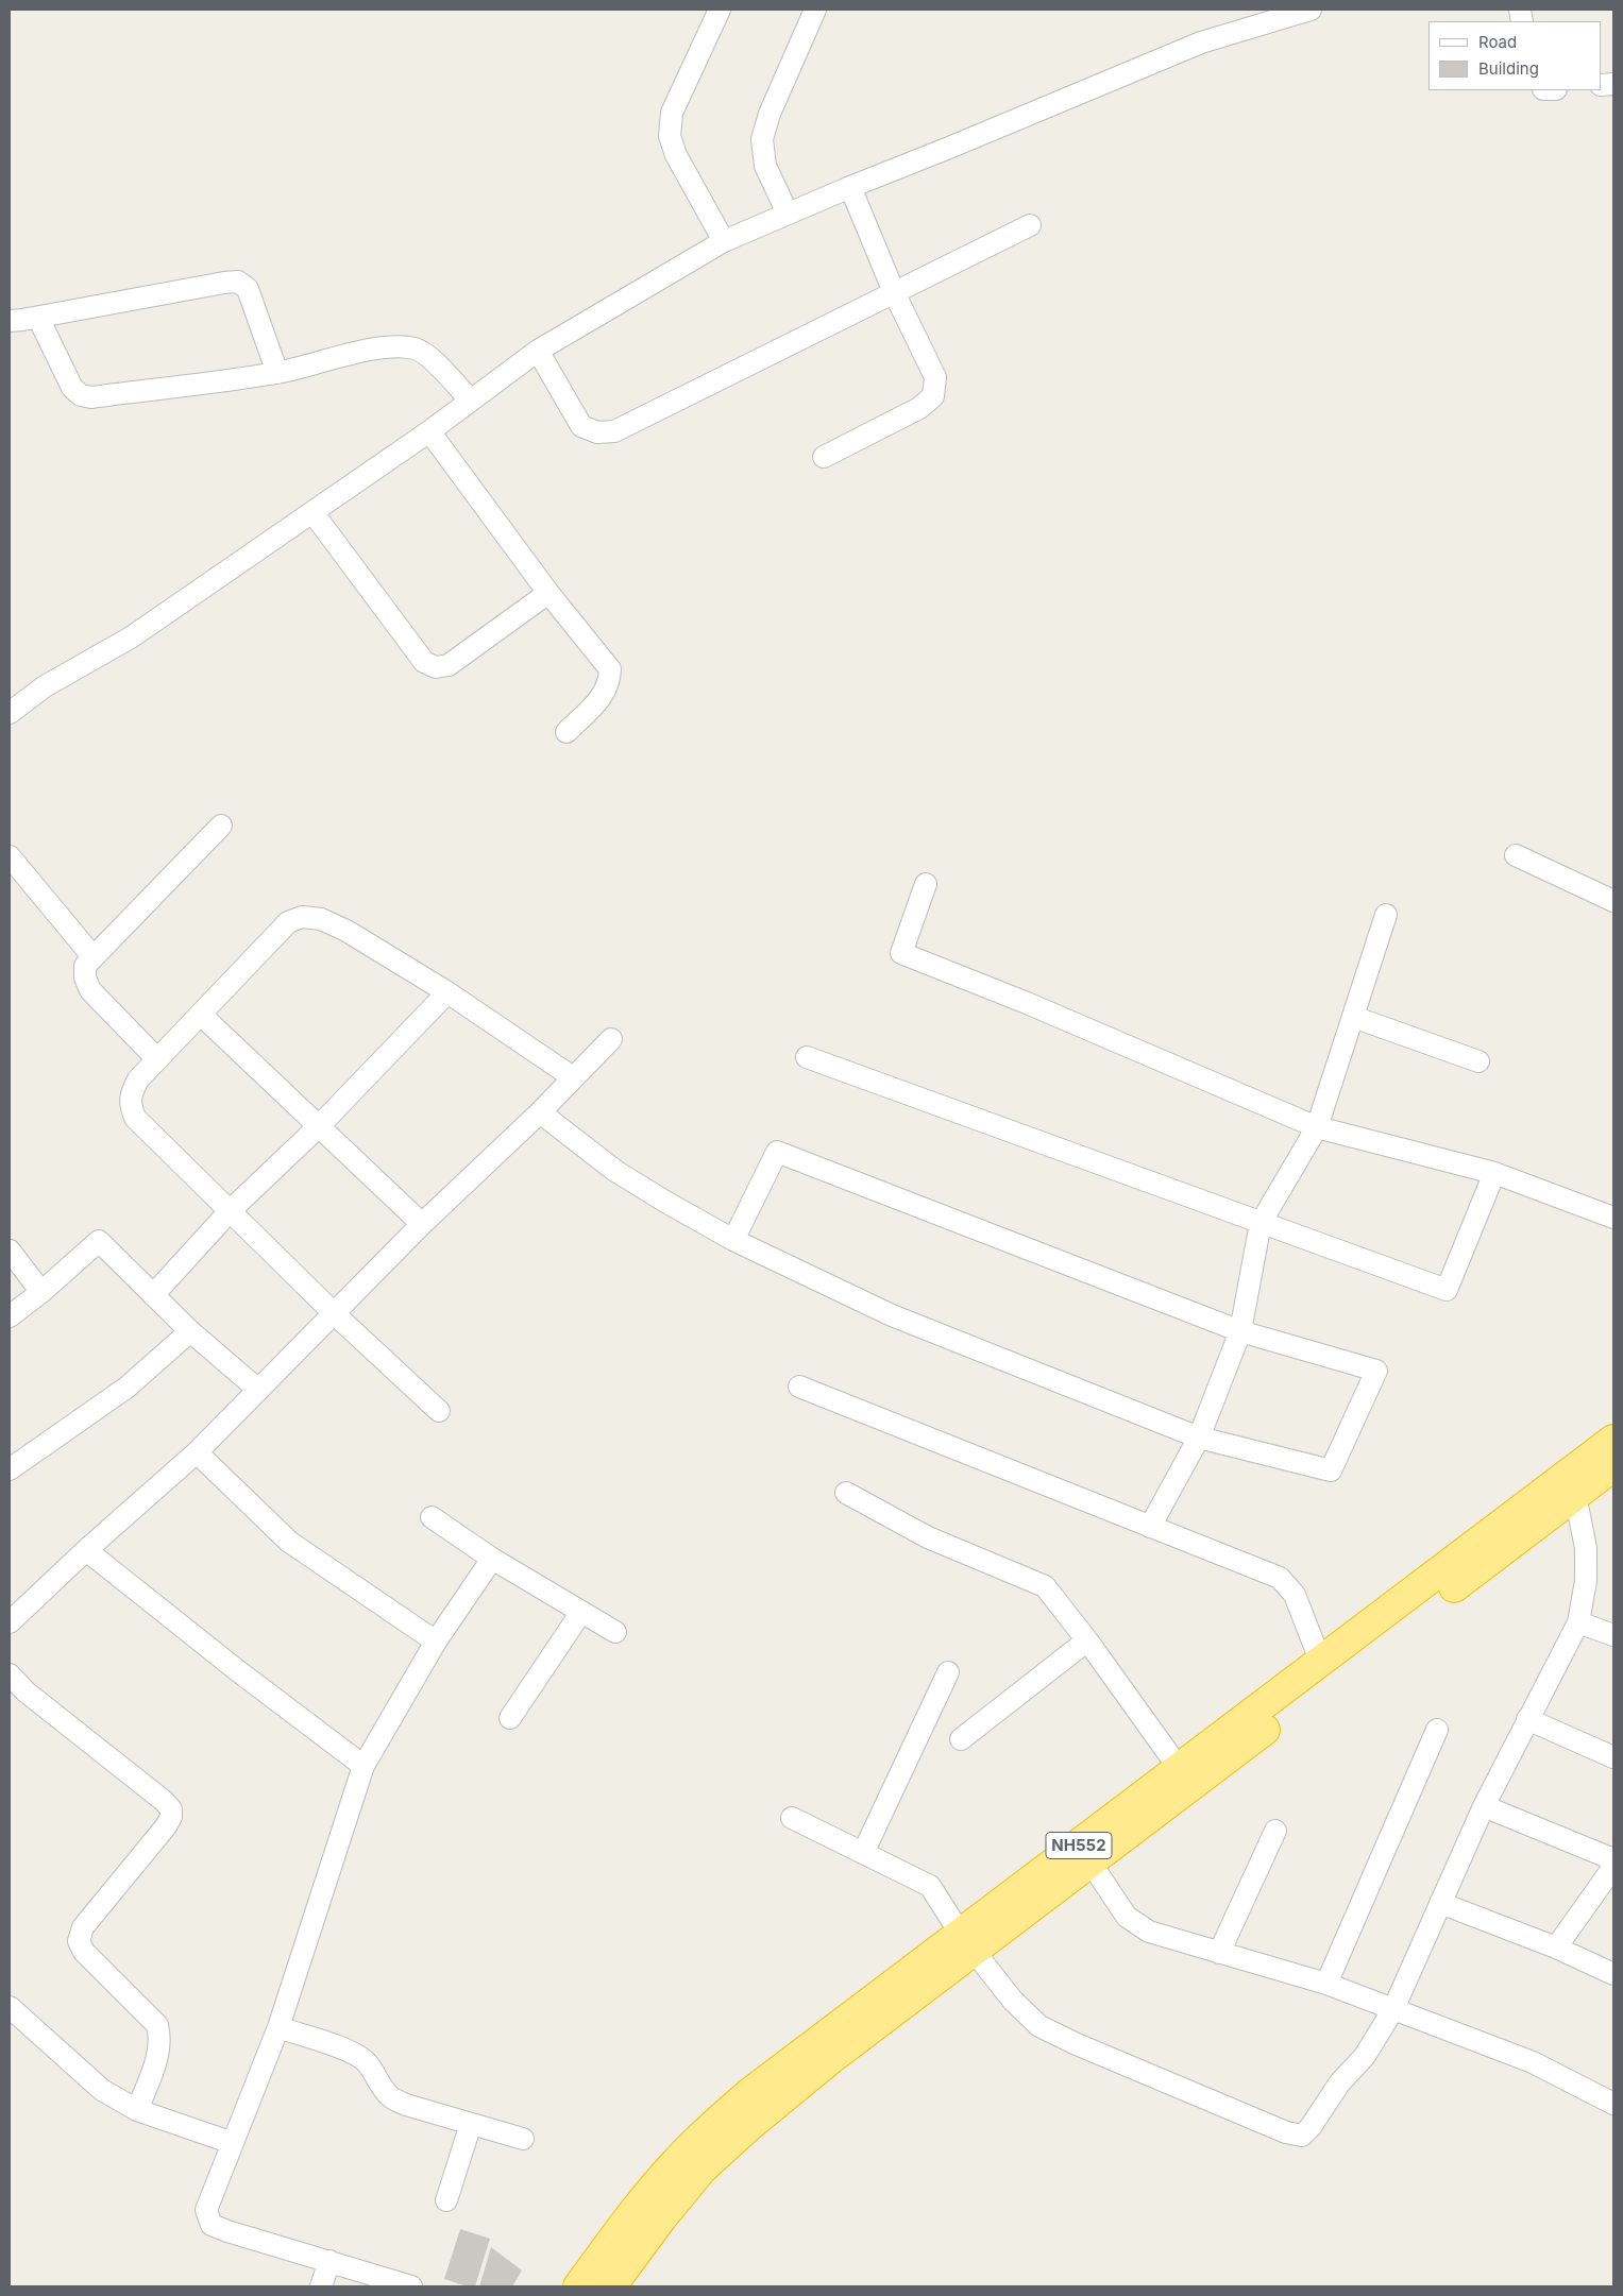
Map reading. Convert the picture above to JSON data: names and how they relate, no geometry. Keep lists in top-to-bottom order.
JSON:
{
  "streets": {
    "highway": ["NH552"]
  },
  "legend": ["Road", "Building"]
}
